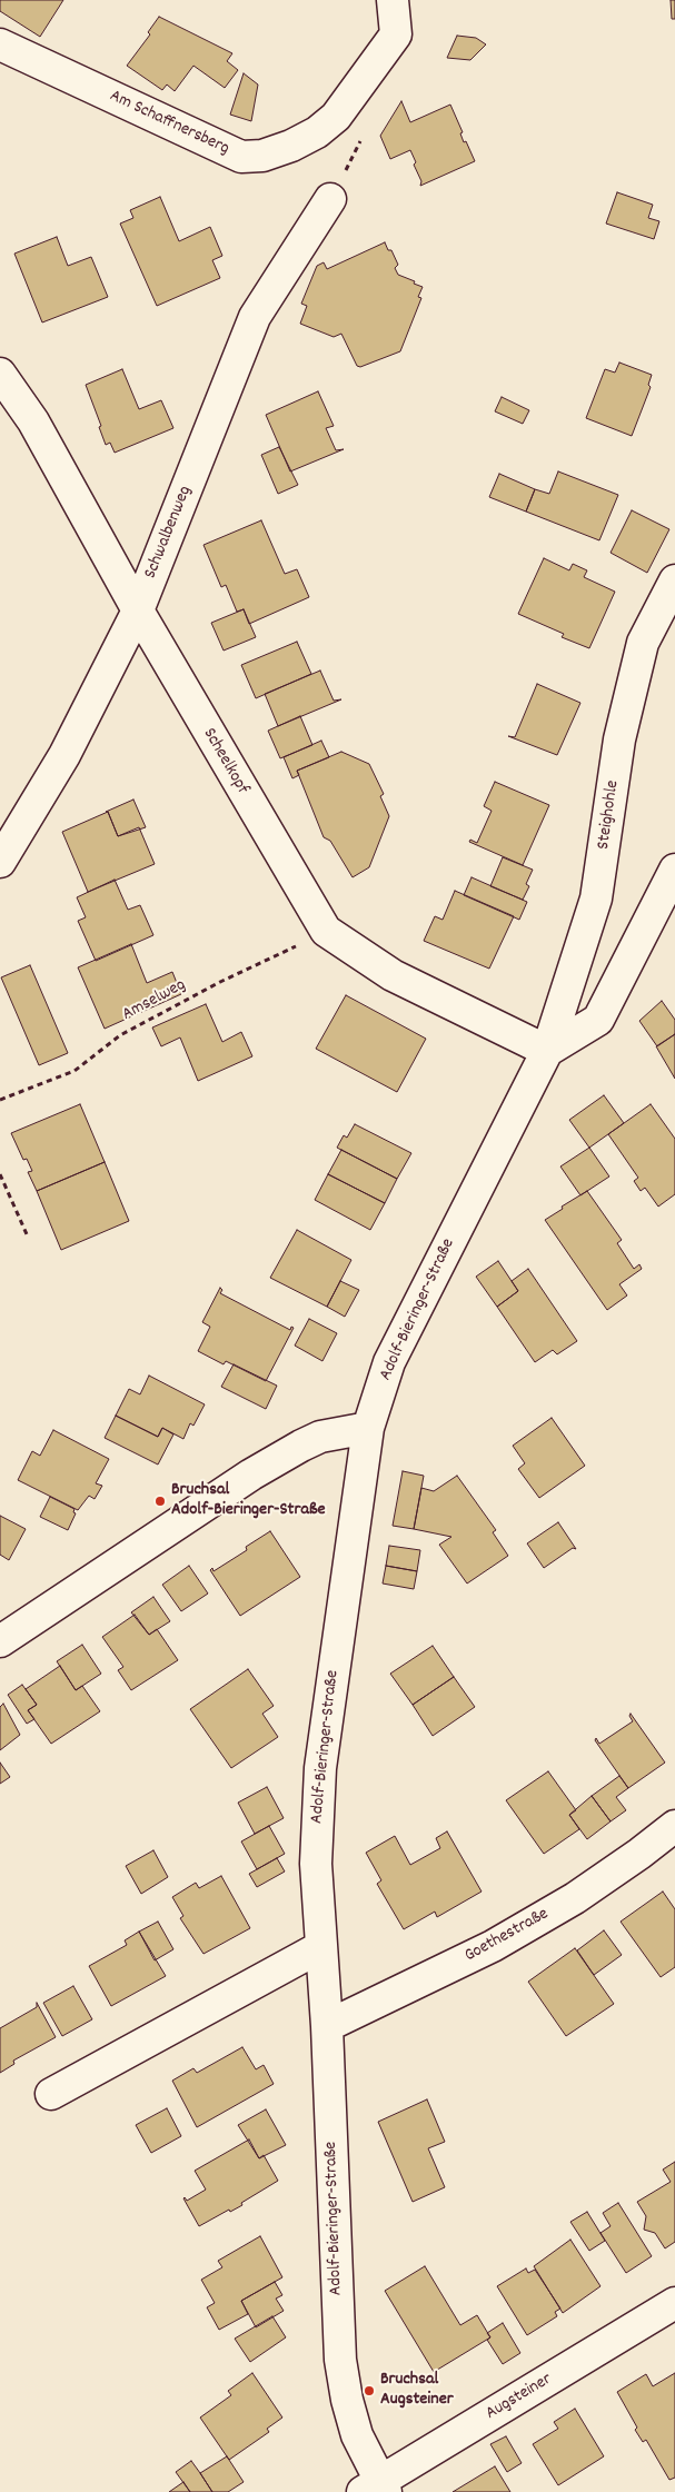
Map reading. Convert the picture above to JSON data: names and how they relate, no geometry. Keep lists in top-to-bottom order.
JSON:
{
  "streets": {
    "street": [
      "Am Schaffnersberg",
      "Schwalbenweg",
      "Scheelkopf",
      "Steighohle",
      "Adolf-Bieringer-Straße",
      "Goethestraße",
      "Augsteiner"
    ],
    "path": ["Amselweg"]
  },
  "crossings": [
    ["Schwalbenweg", "Scheelkopf"],
    ["Scheelkopf", "Steighohle"],
    ["Scheelkopf", "Amselweg"],
    ["Scheelkopf", "Adolf-Bieringer-Straße"],
    ["Steighohle", "Adolf-Bieringer-Straße"],
    ["Adolf-Bieringer-Straße", "Goethestraße"],
    ["Adolf-Bieringer-Straße", "Augsteiner"]
  ],
  "places": ["Bruchsal Adolf-Bieringer-Straße", "Bruchsal Augsteiner"]
}
